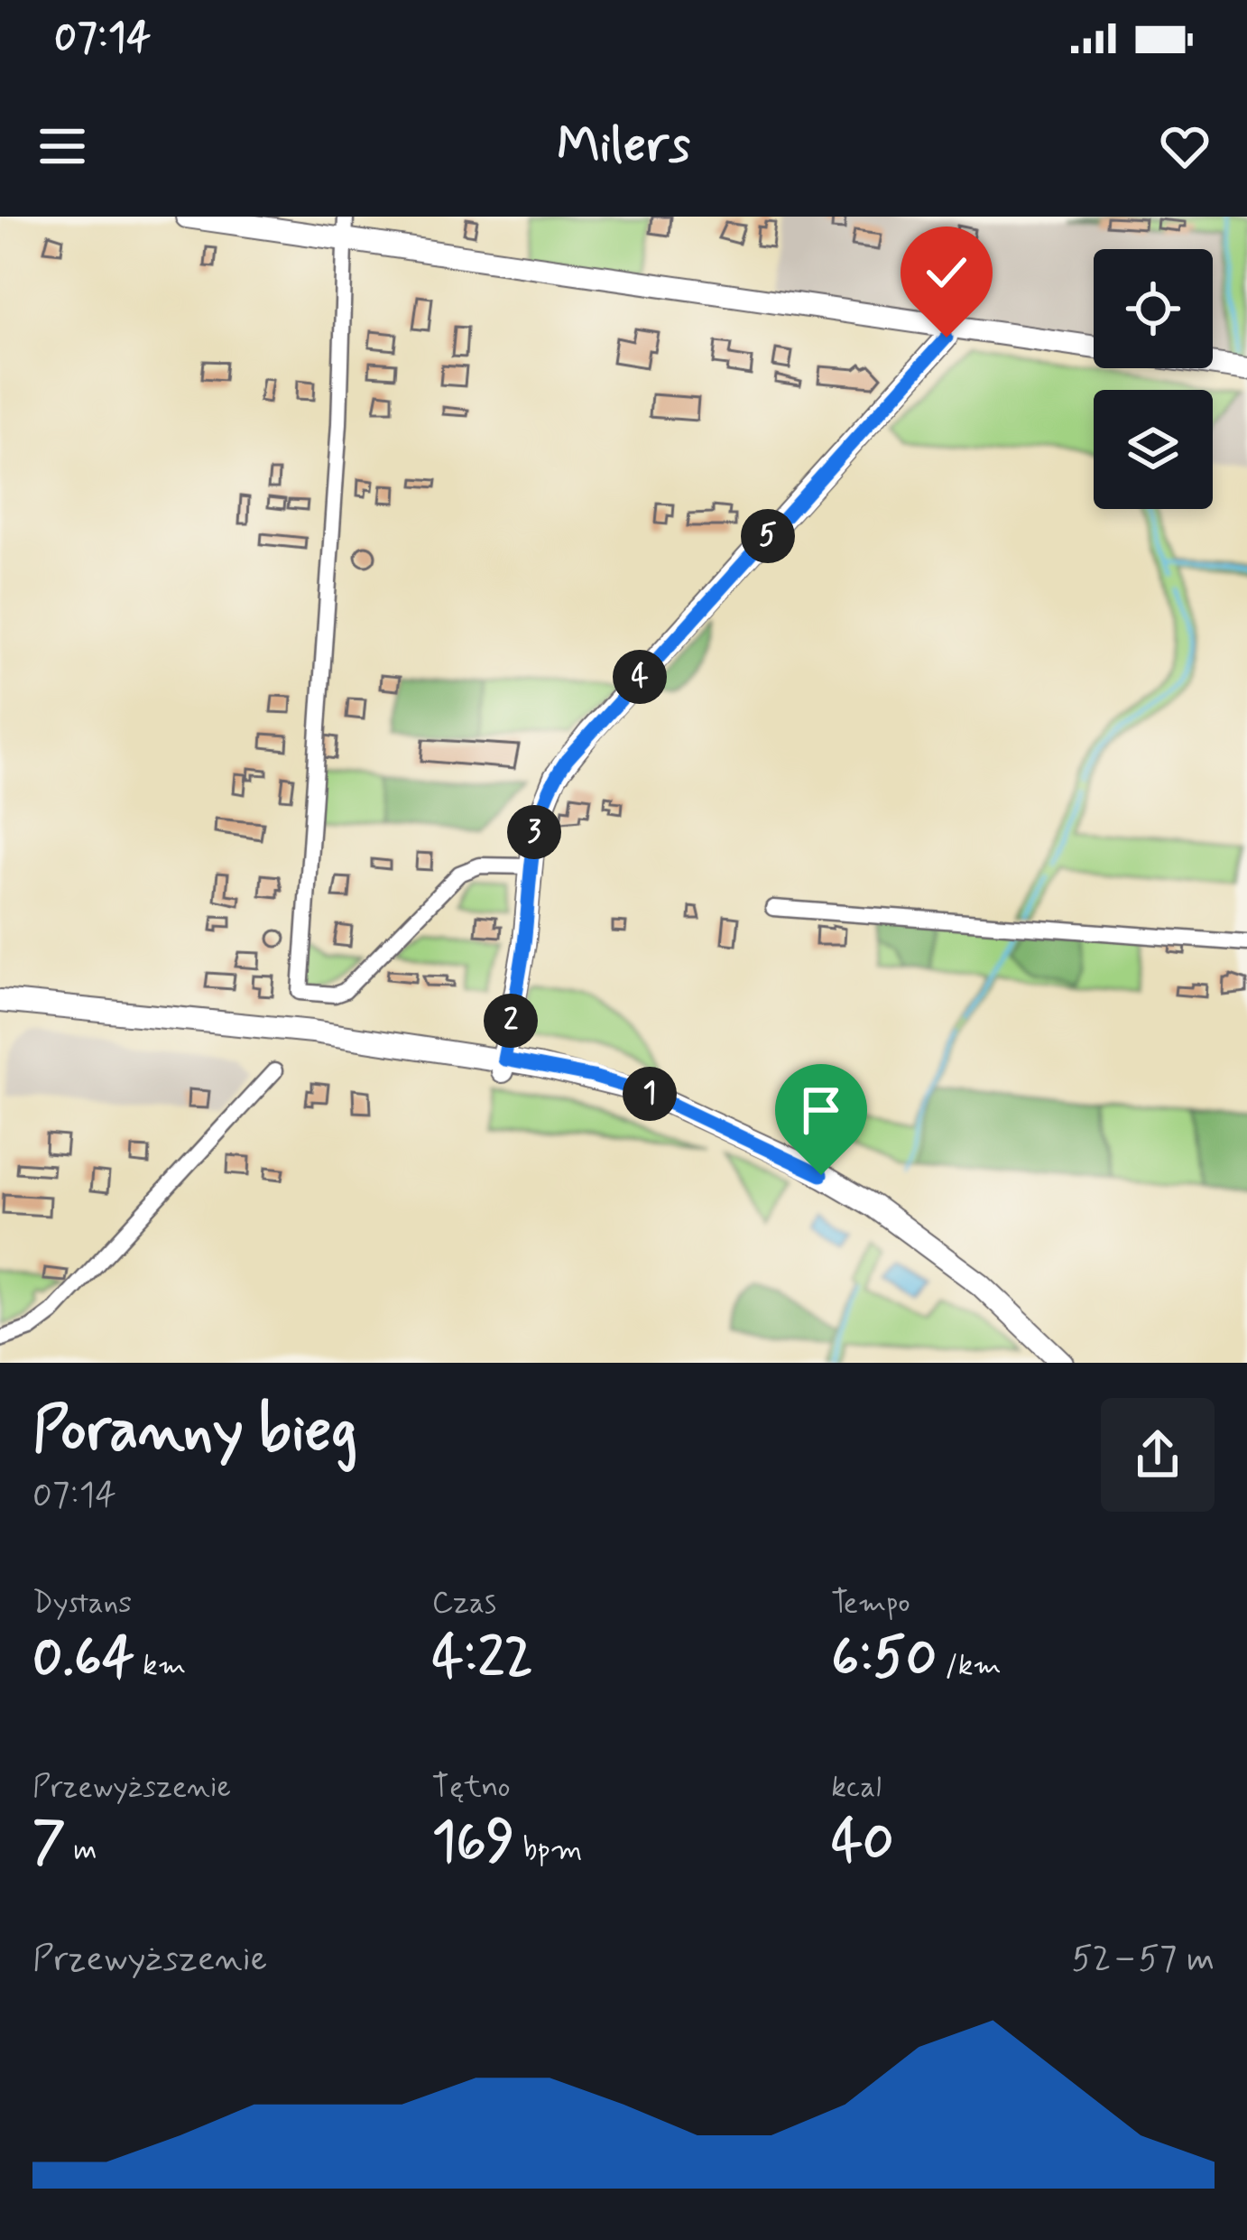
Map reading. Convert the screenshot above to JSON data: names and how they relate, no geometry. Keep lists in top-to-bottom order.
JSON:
{
  "page": {
    "status": "07:14",
    "header": "Milers",
    "pins": [
      "5",
      "4",
      "3",
      "2",
      "1"
    ],
    "heading": ["Poranny bieg", "07:14"],
    "stats": [
      ["Dystans", "0.64 km"],
      ["Czas", "4:22"],
      ["Tempo", "6:50 /km"],
      ["Przewyższenie", "7 m"],
      ["Tętno", "169 bpm"],
      ["kcal", "40"]
    ],
    "chart": ["Przewyższenie", "52–57 m"]
  }
}
